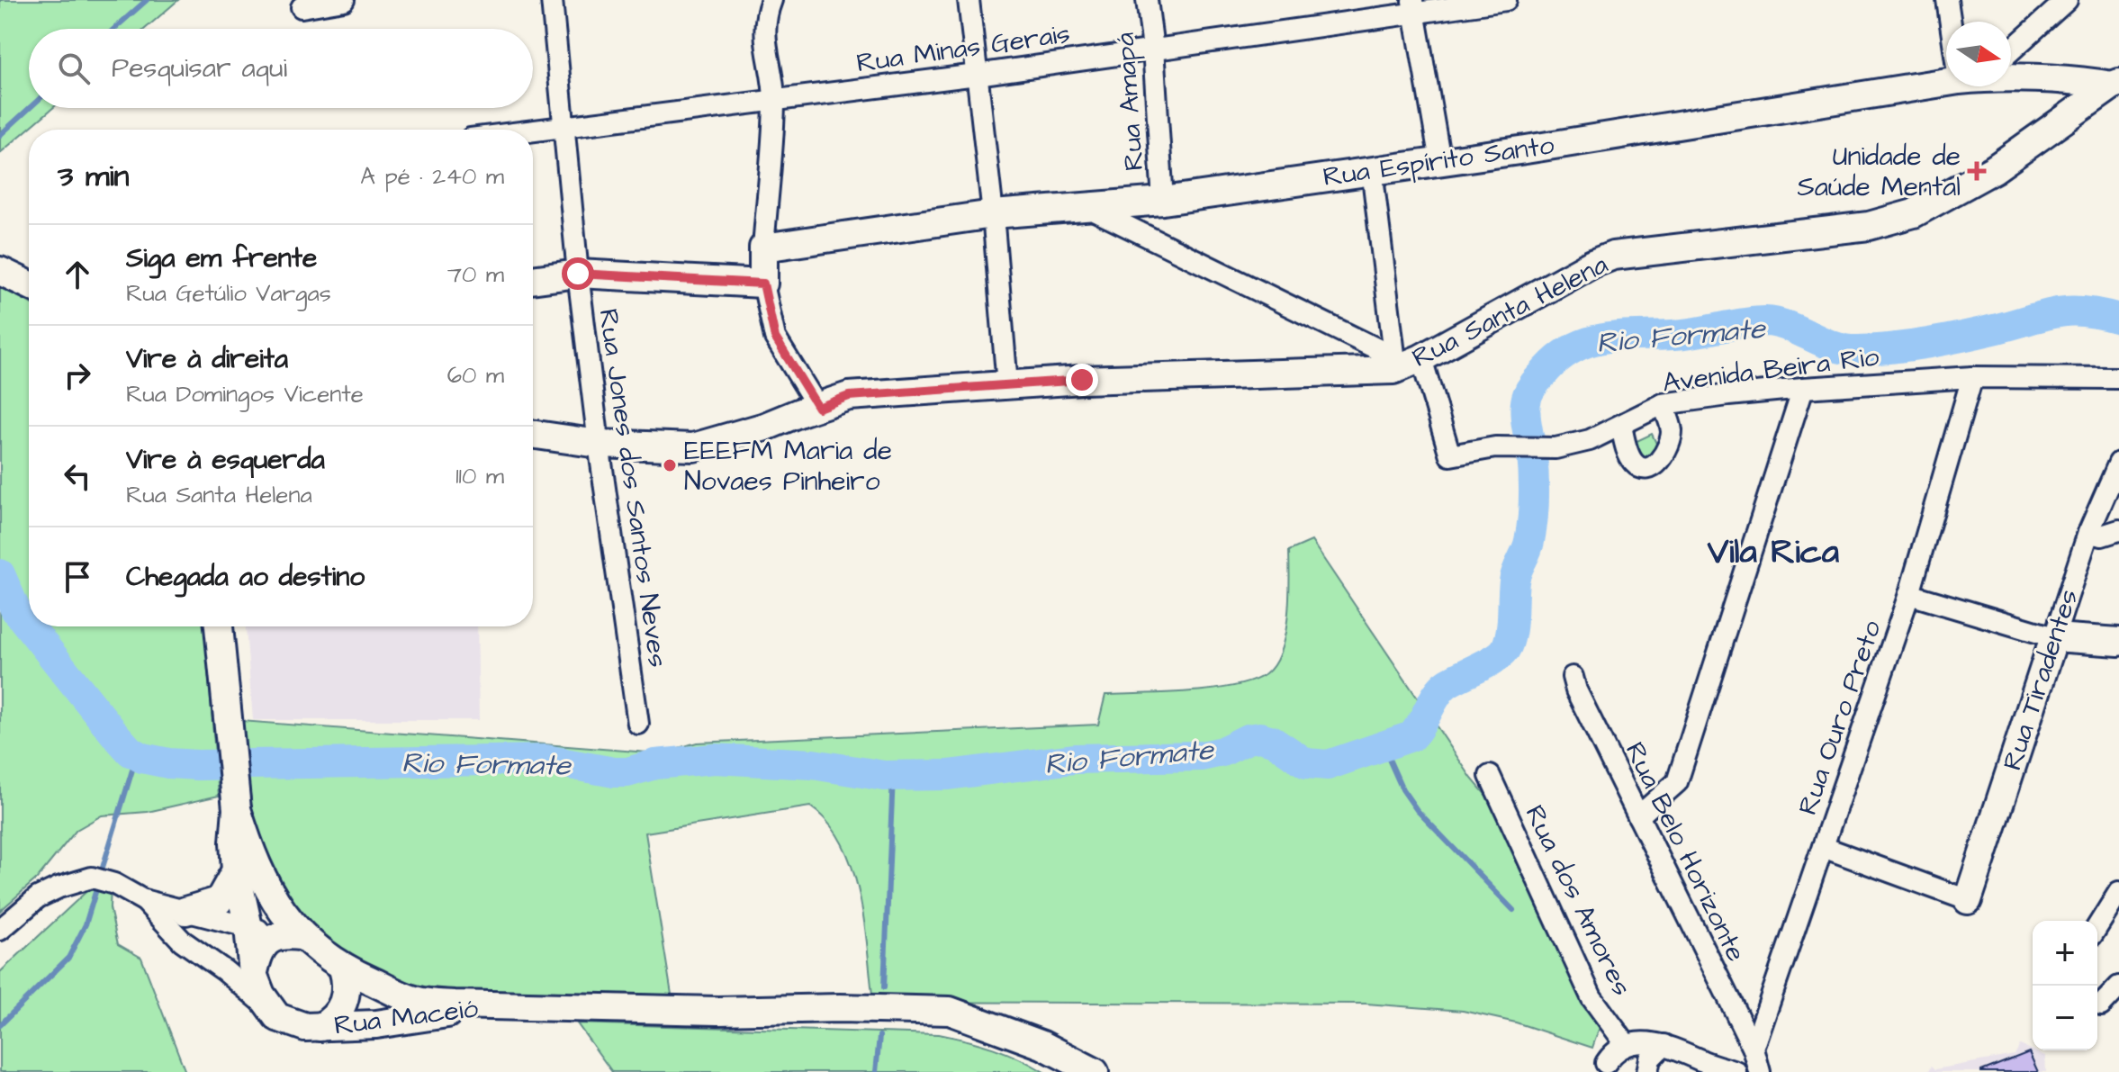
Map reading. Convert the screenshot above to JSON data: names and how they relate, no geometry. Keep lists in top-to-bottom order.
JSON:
{
  "streets": {
    "street": [
      "Rua Minas Gerais",
      "Rua Amapá",
      "Rua Espírito Santo",
      "Rua Santa Helena",
      "Avenida Beira Rio",
      "Rua Jones dos Santos Neves",
      "Rua Tiradentes",
      "Rua Ouro Preto",
      "Rua Belo Horizonte",
      "Rua dos Amores",
      "Rua Maceió"
    ]
  },
  "crossings": [
    ["Rua Minas Gerais", "Rua Amapá"],
    ["Rua Minas Gerais", "Rua Jones dos Santos Neves"],
    ["Rua Amapá", "Rua Espírito Santo"],
    ["Rua Espírito Santo", "Rua Santa Helena"],
    ["Rua Santa Helena", "Avenida Beira Rio"],
    ["Rua Santa Helena", "Rua Jones dos Santos Neves"],
    ["Avenida Beira Rio", "Rua Ouro Preto"],
    ["Rua Ouro Preto", "Rua Belo Horizonte"]
  ],
  "districts": ["Vila Rica"],
  "water": ["Rio Formate"],
  "places": {
    "health": ["Unidade de Saúde Mental"],
    "other": ["EEEFM Maria de Novaes Pinheiro"]
  },
  "north": "right",
  "page": {
    "search": "Pesquisar aqui",
    "heading": ["3 min", "A pé · 240 m"],
    "list": [
      ["Siga em frente", "Rua Getúlio Vargas", "70 m"],
      ["Vire à direita", "Rua Domingos Vicente", "60 m"],
      ["Vire à esquerda", "Rua Santa Helena", "110 m"],
      "Chegada ao destino"
    ],
    "map_buttons": ["+", "−"]
  }
}
